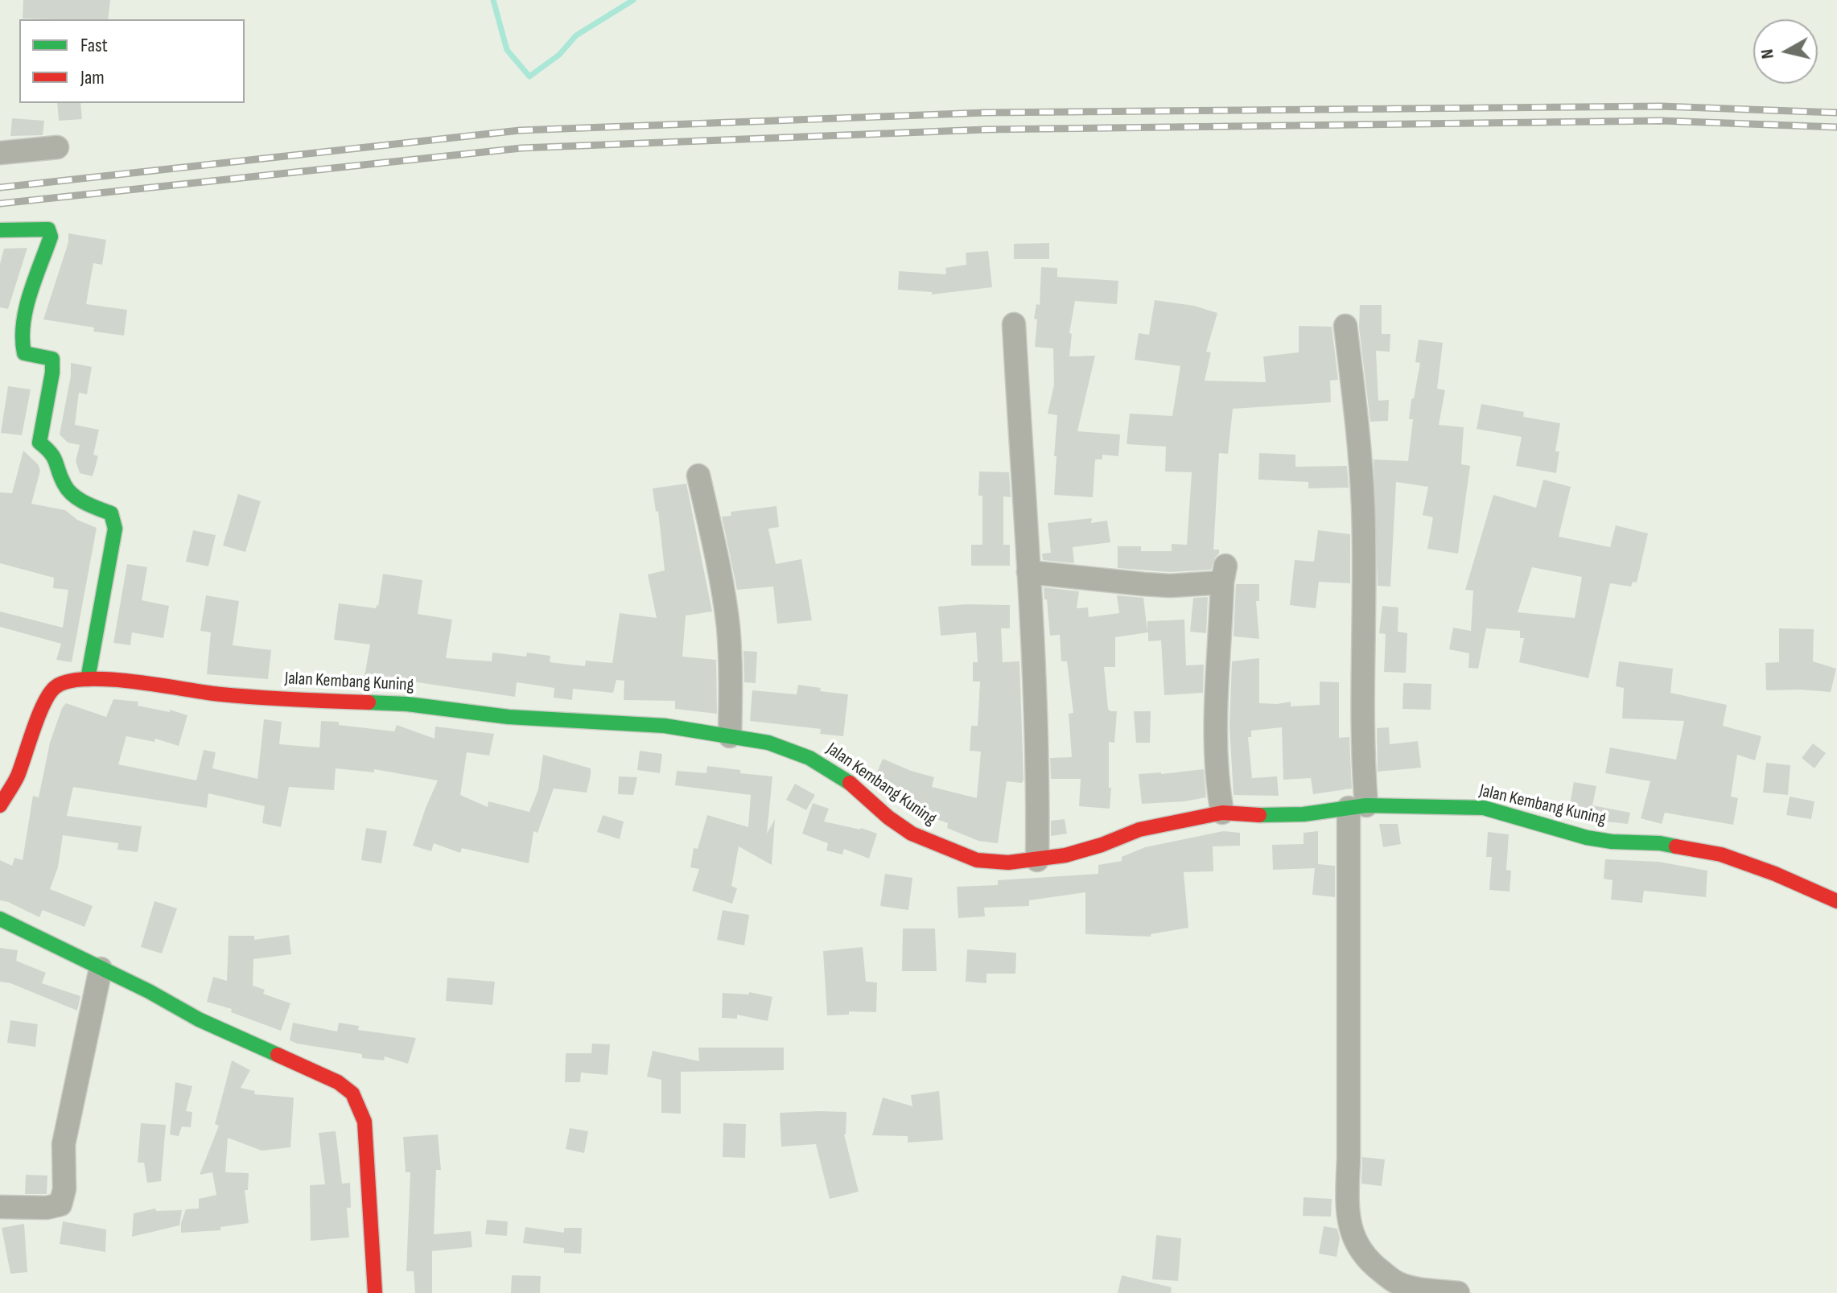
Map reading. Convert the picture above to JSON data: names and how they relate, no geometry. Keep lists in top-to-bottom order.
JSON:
{
  "streets": {
    "street": ["Jalan Kembang Kuning"]
  },
  "legend": ["Fast", "Jam"],
  "north": "left"
}
